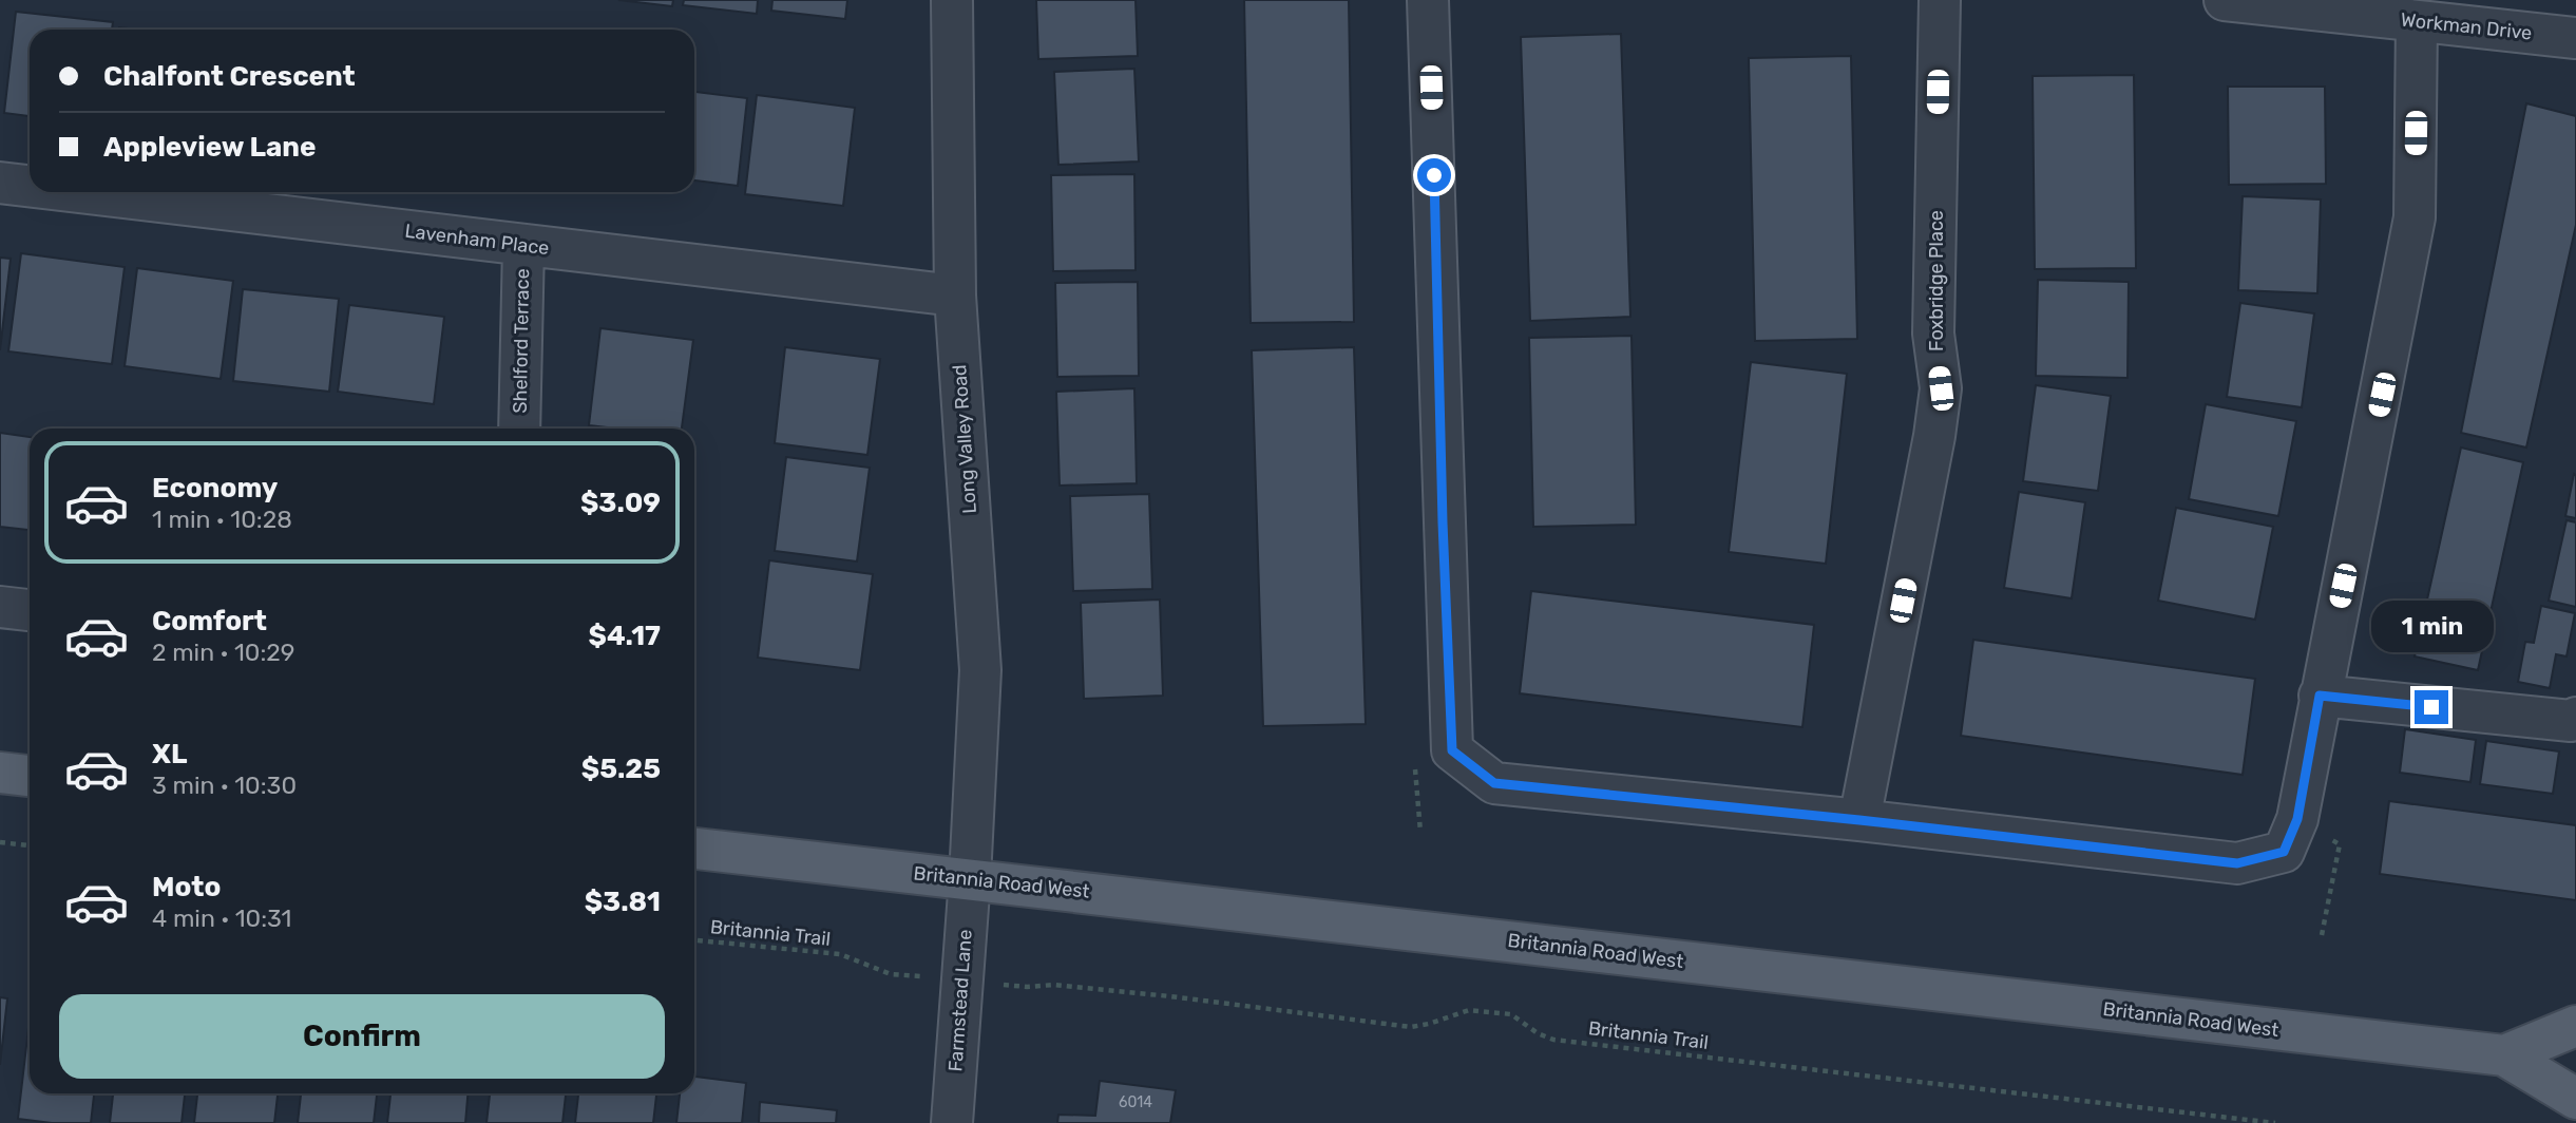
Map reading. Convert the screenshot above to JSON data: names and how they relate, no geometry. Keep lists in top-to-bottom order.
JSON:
{
  "streets": {
    "main road": ["Britannia Road West"],
    "street": [
      "Workman Drive",
      "Lavenham Place",
      "Foxbridge Place",
      "Shelford Terrace",
      "Long Valley Road",
      "Farmstead Lane"
    ],
    "path": ["Britannia Trail"]
  },
  "crossings": [
    ["Lavenham Place", "Shelford Terrace"],
    ["Lavenham Place", "Long Valley Road"],
    ["Long Valley Road", "Britannia Road West"],
    ["Long Valley Road", "Farmstead Lane"],
    ["Britannia Road West", "Farmstead Lane"]
  ],
  "house_numbers": ["6014"],
  "page": {
    "banner": ["Chalfont Crescent", "Appleview Lane"],
    "list": [
      {
        "name": "Economy",
        "note": "1 min · 10:28",
        "value": "$3.09"
      },
      {
        "name": "Comfort",
        "note": "2 min · 10:29",
        "value": "$4.17"
      },
      {
        "name": "XL",
        "note": "3 min · 10:30",
        "value": "$5.25"
      },
      {
        "name": "Moto",
        "note": "4 min · 10:31",
        "value": "$3.81"
      }
    ],
    "bubble": "1 min",
    "buttons": "Confirm"
  }
}
